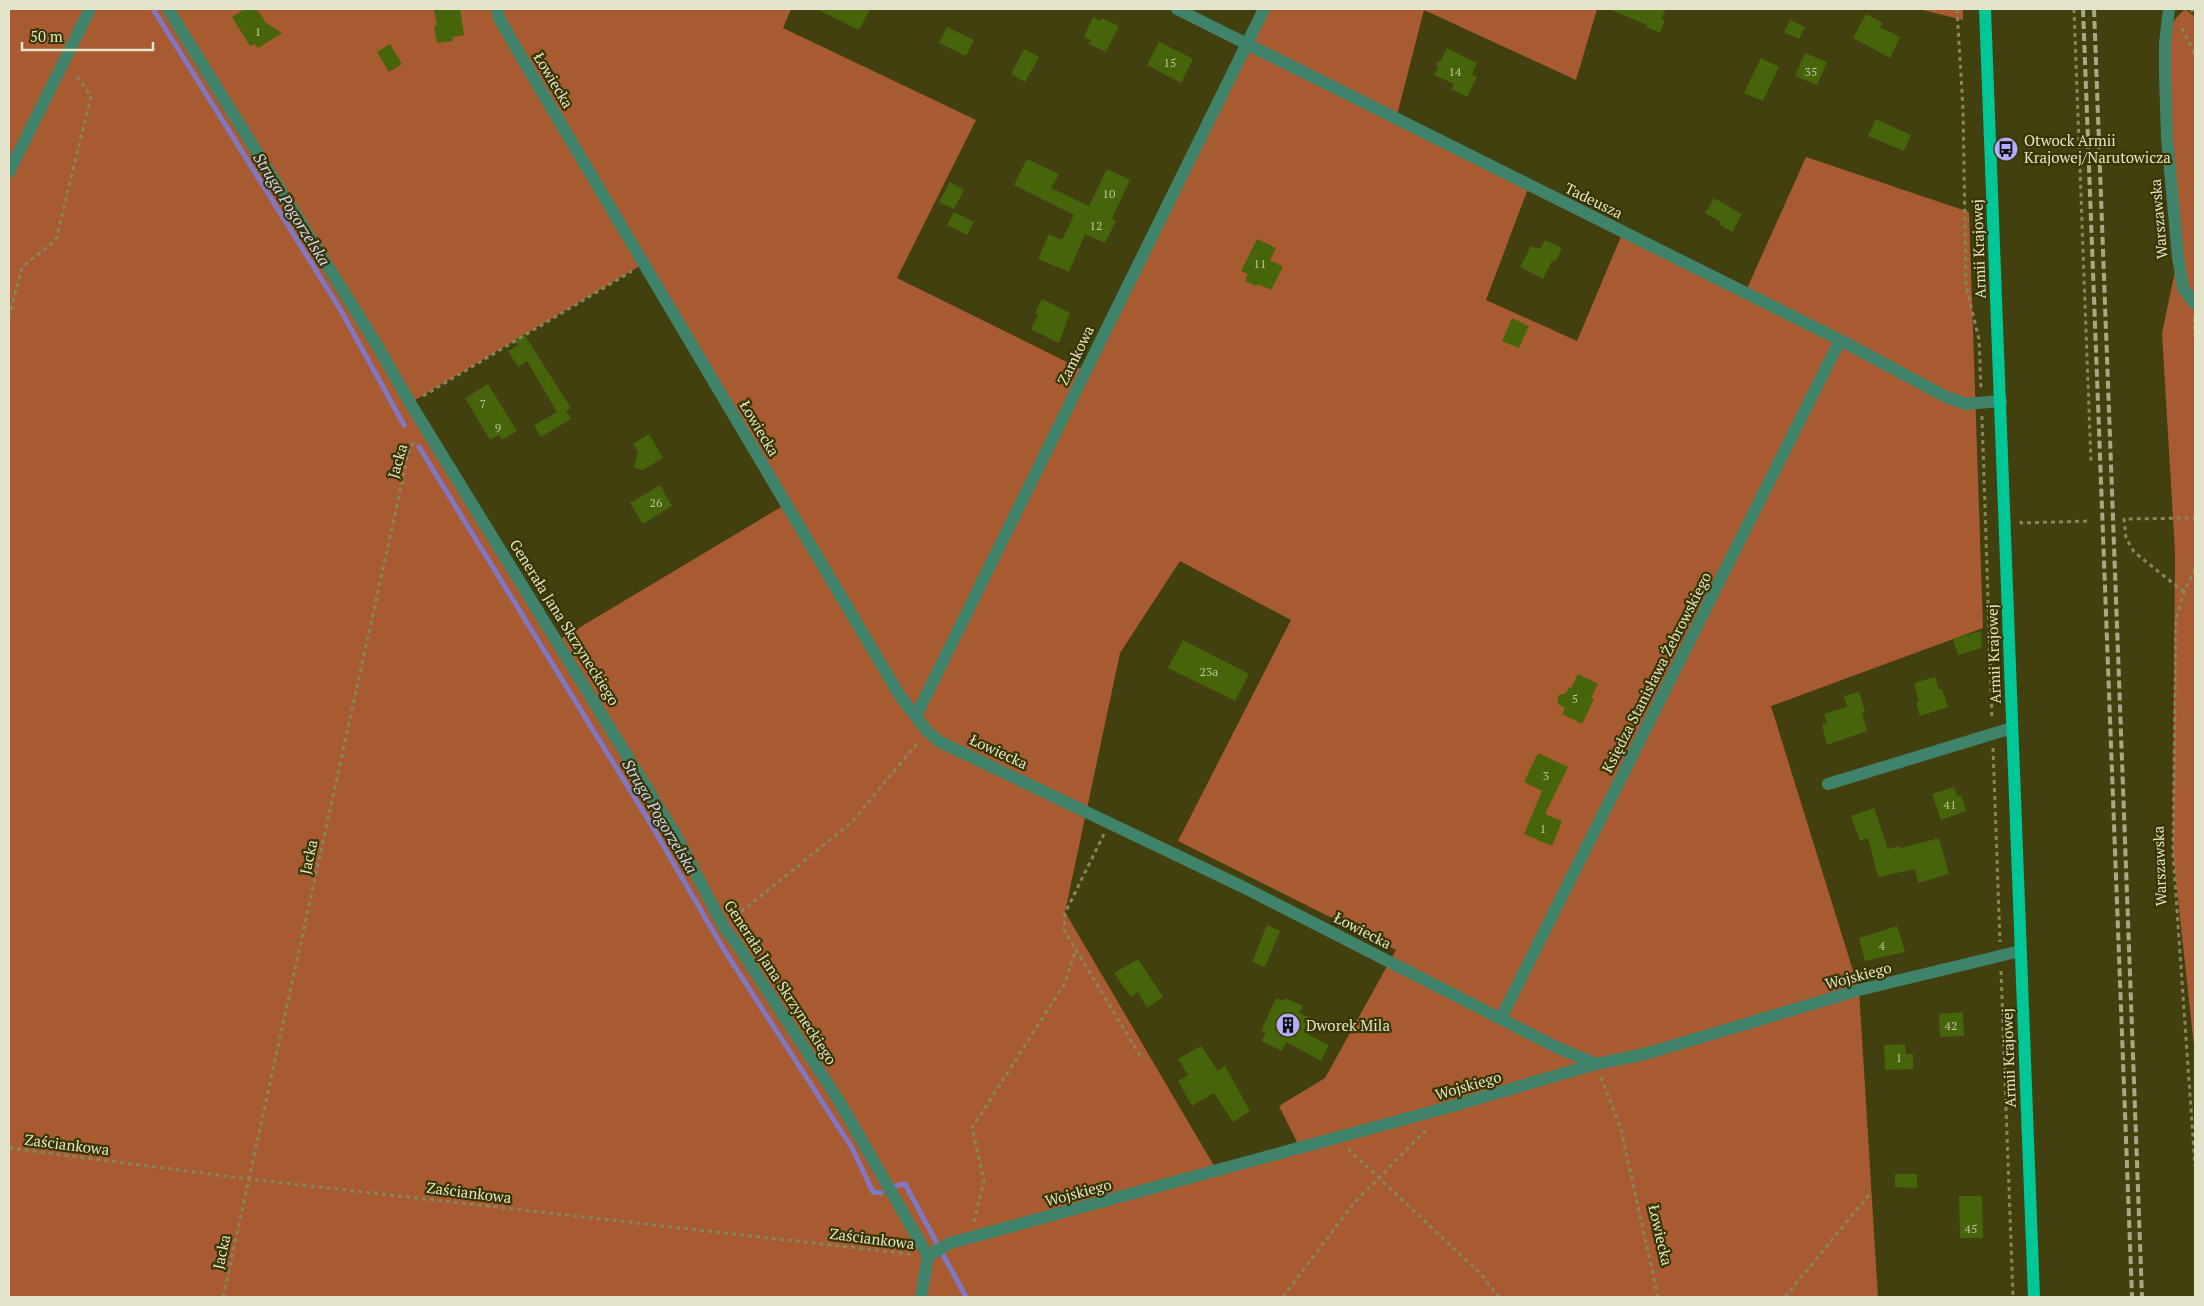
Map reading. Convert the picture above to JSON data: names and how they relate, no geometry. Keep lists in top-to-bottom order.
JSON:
{
  "streets": {
    "main road": ["Armii Krajowej"],
    "street": [
      "Łowiecka",
      "Tadeusza",
      "Warszawska",
      "Zamkowa",
      "Generała Jana Skrzyneckiego",
      "Księdza Stanisława Żebrowskiego",
      "Wojskiego"
    ],
    "path": ["Jacka", "Zaściankowa"]
  },
  "crossings": [
    ["Łowiecka", "Zamkowa"],
    ["Łowiecka", "Księdza Stanisława Żebrowskiego"],
    ["Łowiecka", "Wojskiego"],
    ["Tadeusza", "Armii Krajowej"],
    ["Tadeusza", "Zamkowa"],
    ["Tadeusza", "Księdza Stanisława Żebrowskiego"],
    ["Armii Krajowej", "Wojskiego"],
    ["Jacka", "Generała Jana Skrzyneckiego"],
    ["Jacka", "Zaściankowa"],
    ["Generała Jana Skrzyneckiego", "Wojskiego"],
    ["Generała Jana Skrzyneckiego", "Zaściankowa"],
    ["Wojskiego", "Zaściankowa"]
  ],
  "water": ["Struga Pogorzelska"],
  "places": {
    "bus stop": ["Otwock Armii Krajowej/Narutowicza"],
    "building": ["Dworek Mila"]
  },
  "house_numbers": [
    "1",
    "15",
    "14",
    "35",
    "10",
    "12",
    "11",
    "7",
    "9",
    "26",
    "23a",
    "5",
    "3",
    "41",
    "1",
    "4",
    "42",
    "1",
    "45"
  ],
  "scale_bar": "50 m"
}
